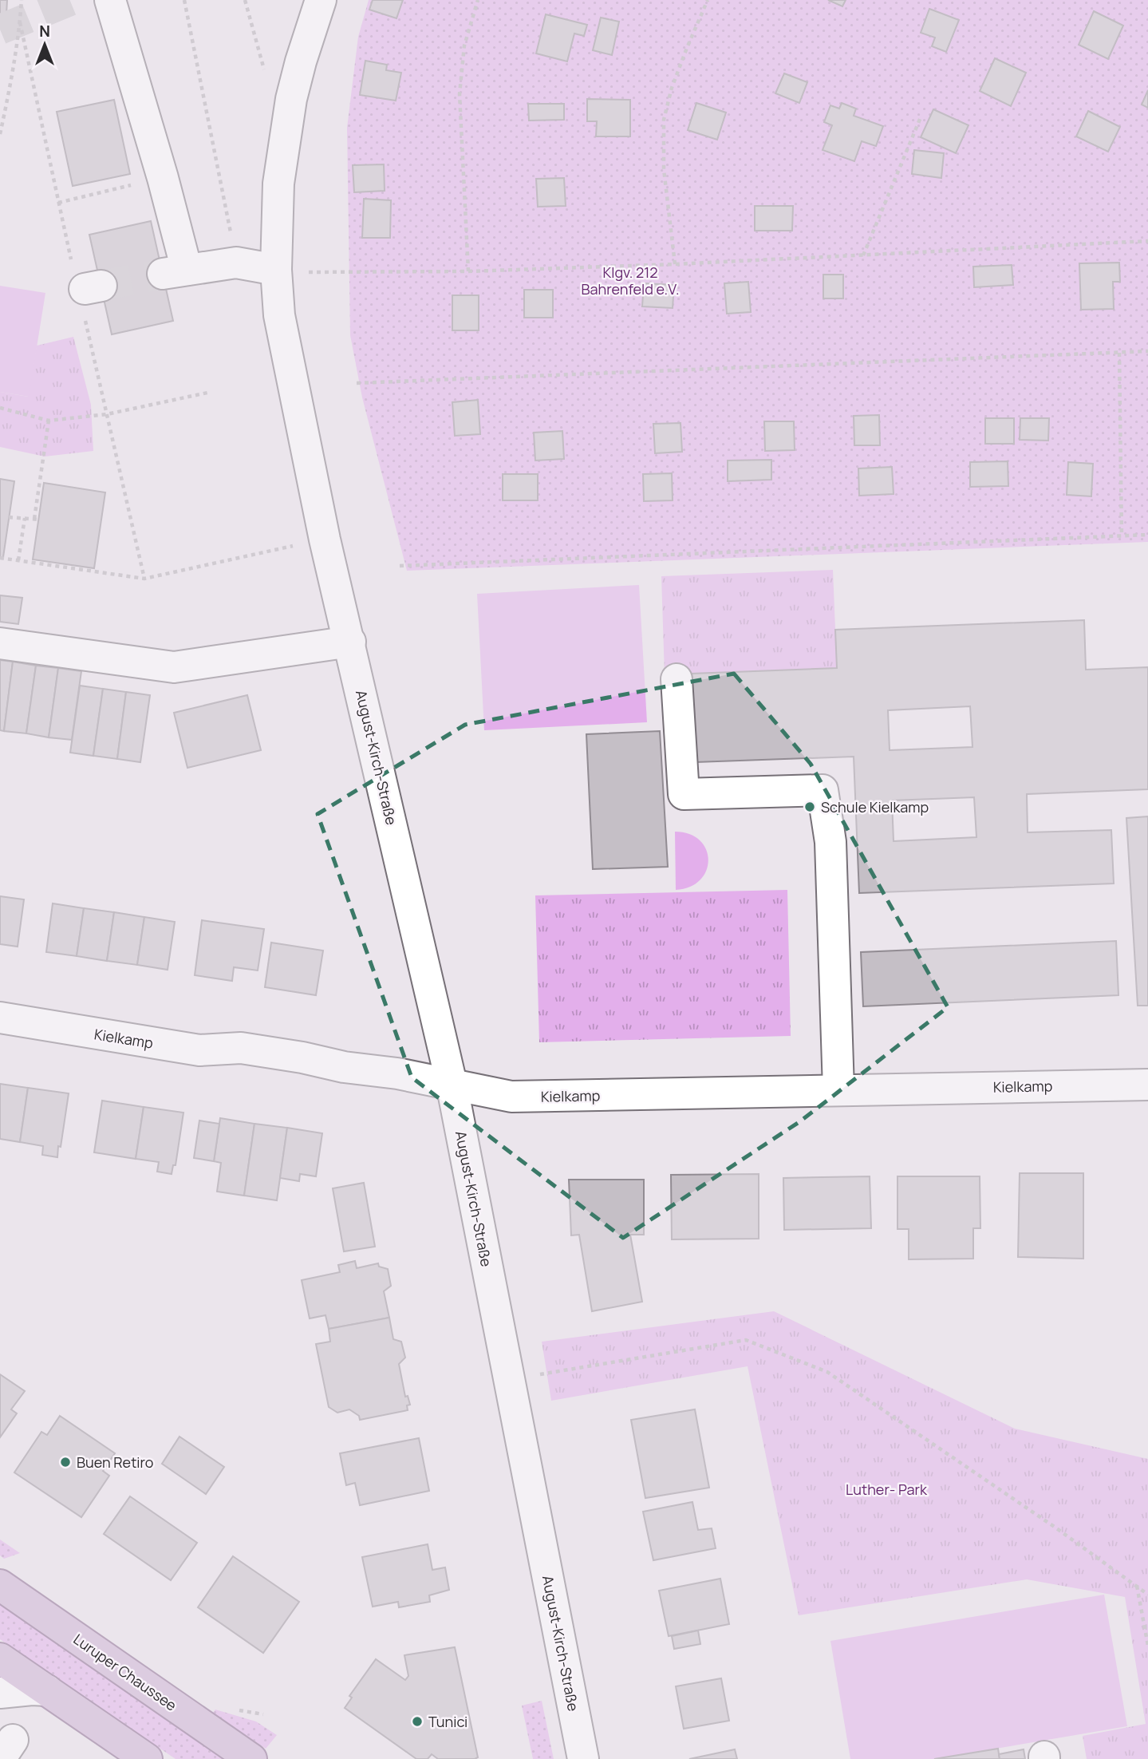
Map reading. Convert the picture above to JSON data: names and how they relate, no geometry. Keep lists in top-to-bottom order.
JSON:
{
  "streets": {
    "main road": ["Luruper Chaussee"],
    "street": ["August-Kirch-Straße", "Kielkamp"]
  },
  "crossings": [
    ["August-Kirch-Straße", "Kielkamp"]
  ],
  "parks": ["Klgv. 212 Bahrenfeld e.V.", "Luther- Park"],
  "places": ["Schule Kielkamp", "Buen Retiro", "Tunici"],
  "north": "top"
}
